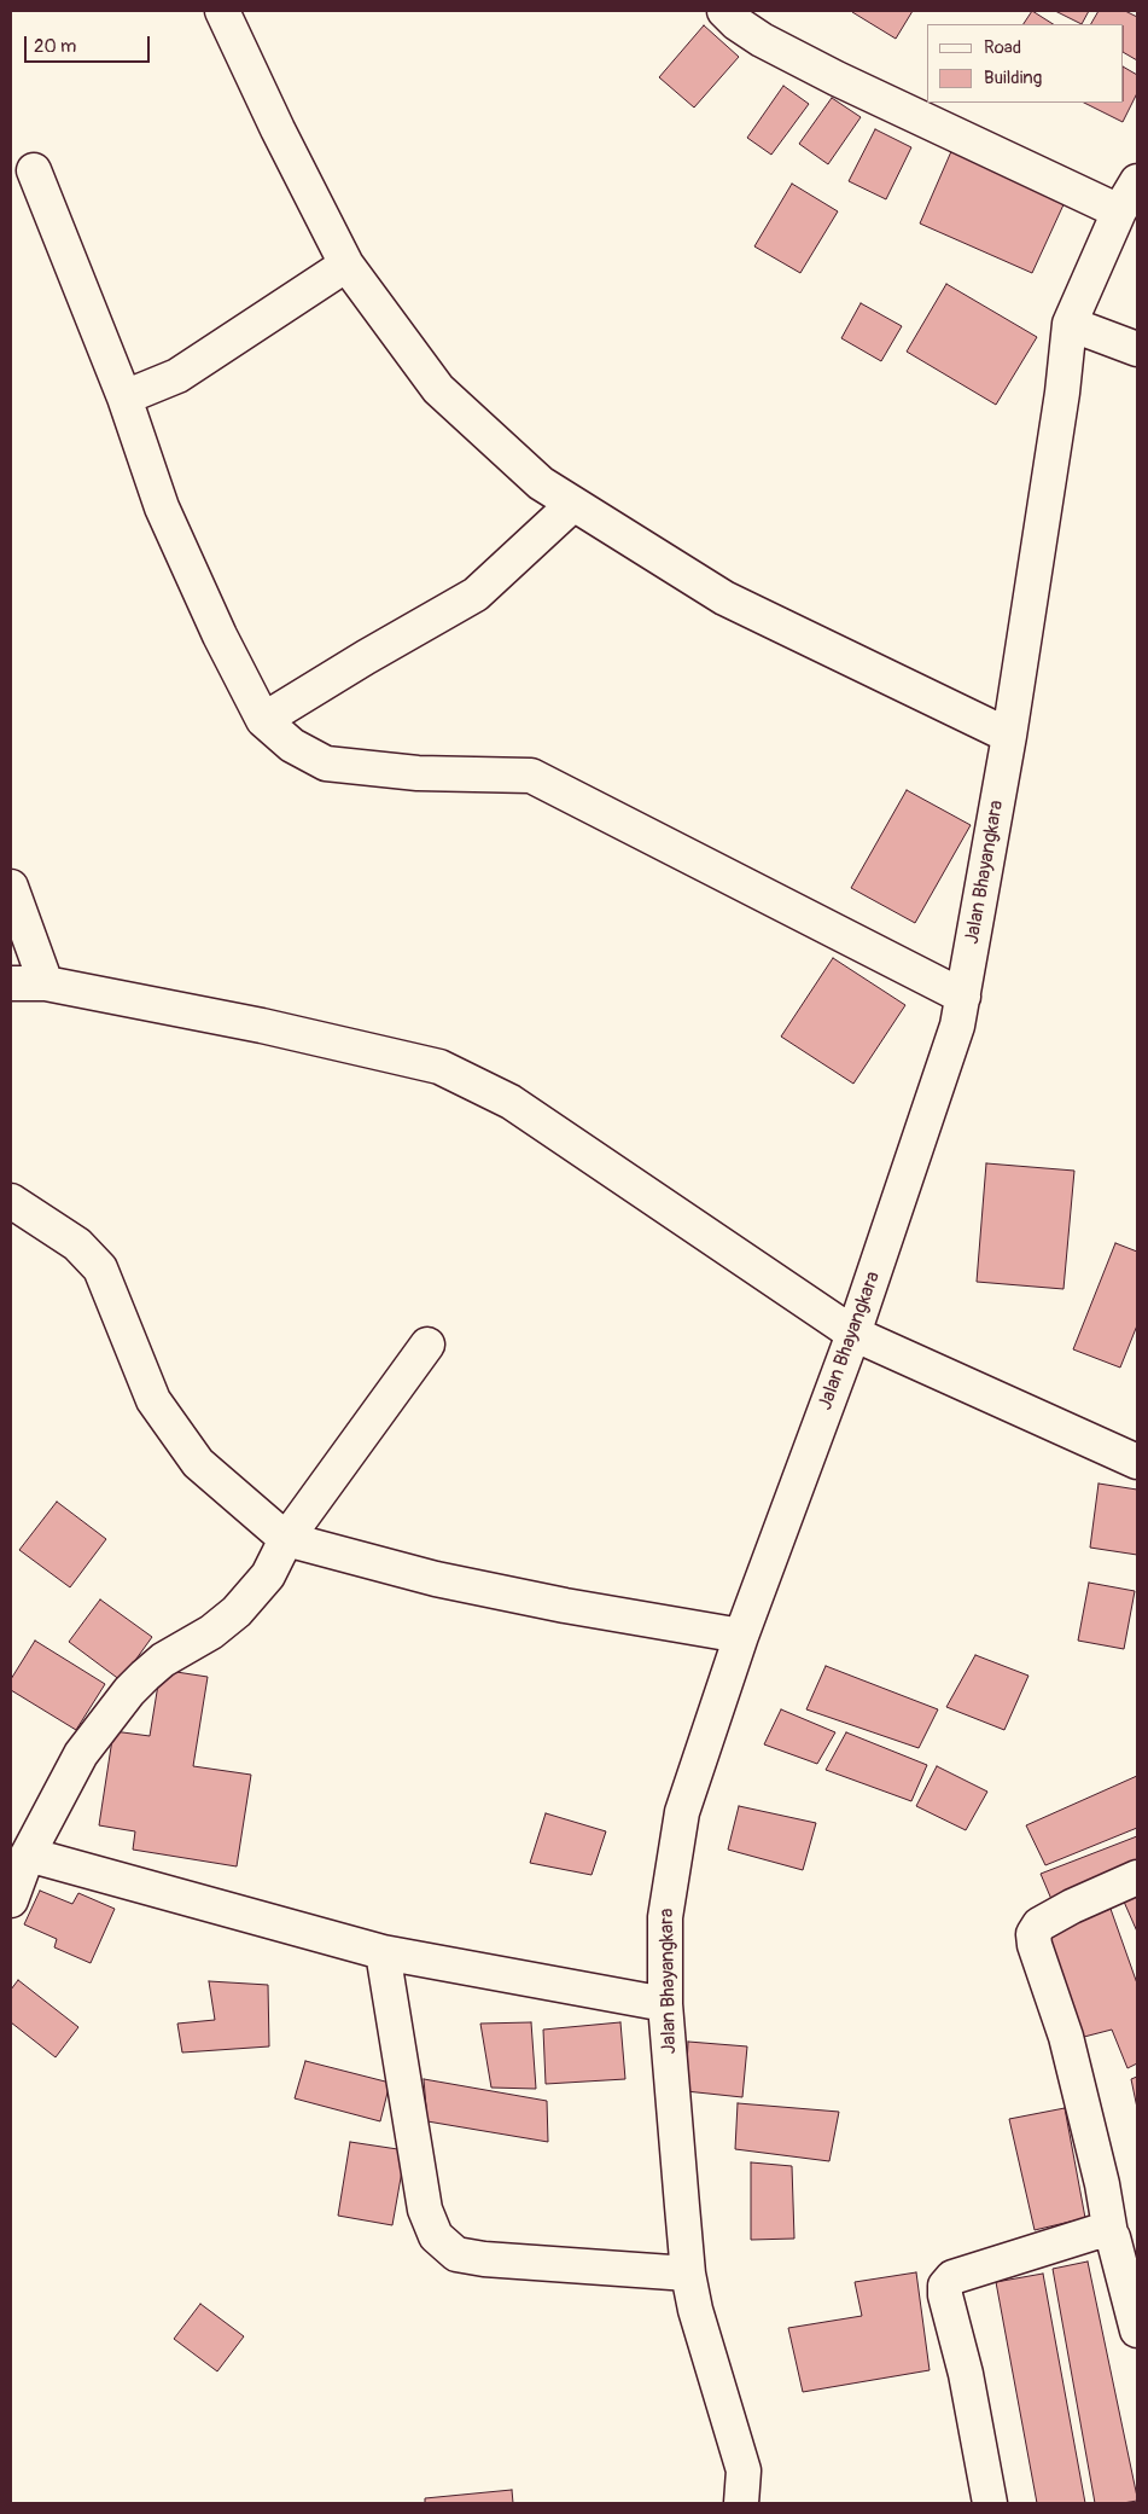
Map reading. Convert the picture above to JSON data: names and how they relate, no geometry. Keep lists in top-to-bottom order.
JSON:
{
  "streets": {
    "street": ["Jalan Bhayangkara"]
  },
  "legend": ["Road", "Building"],
  "scale_bar": "20 m"
}
